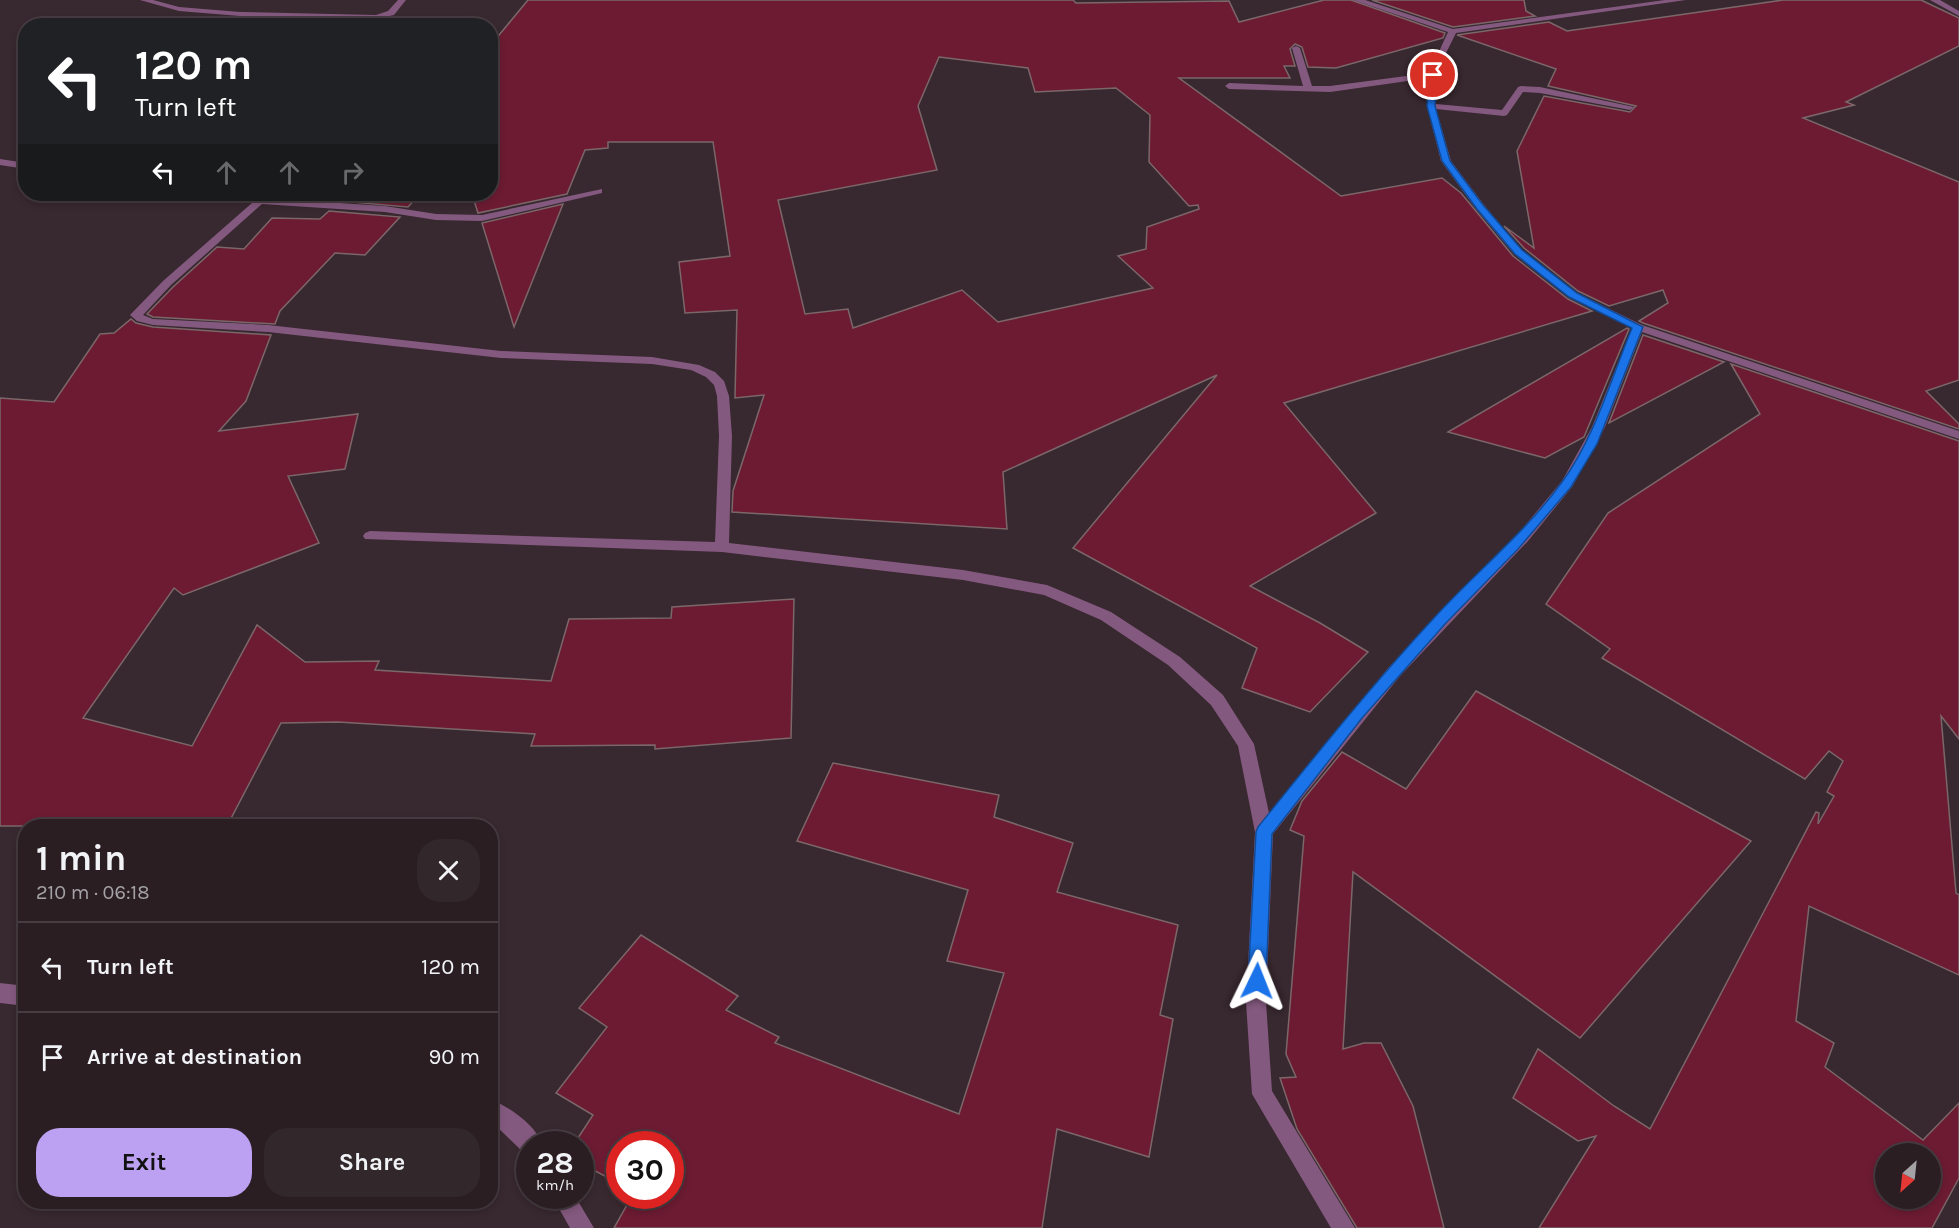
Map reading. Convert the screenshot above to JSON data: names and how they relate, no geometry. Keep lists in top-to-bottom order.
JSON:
{
  "north": "bottom left",
  "page": {
    "turn": ["120 m", "Turn left"],
    "heading": ["1 min", "210 m · 06:18"],
    "list": [
      {
        "name": "Turn left",
        "value": "120 m"
      },
      {
        "name": "Arrive at destination",
        "value": "90 m"
      }
    ],
    "buttons": ["Exit", "Share"],
    "speed": "28 km/h",
    "limit": "30"
  }
}
